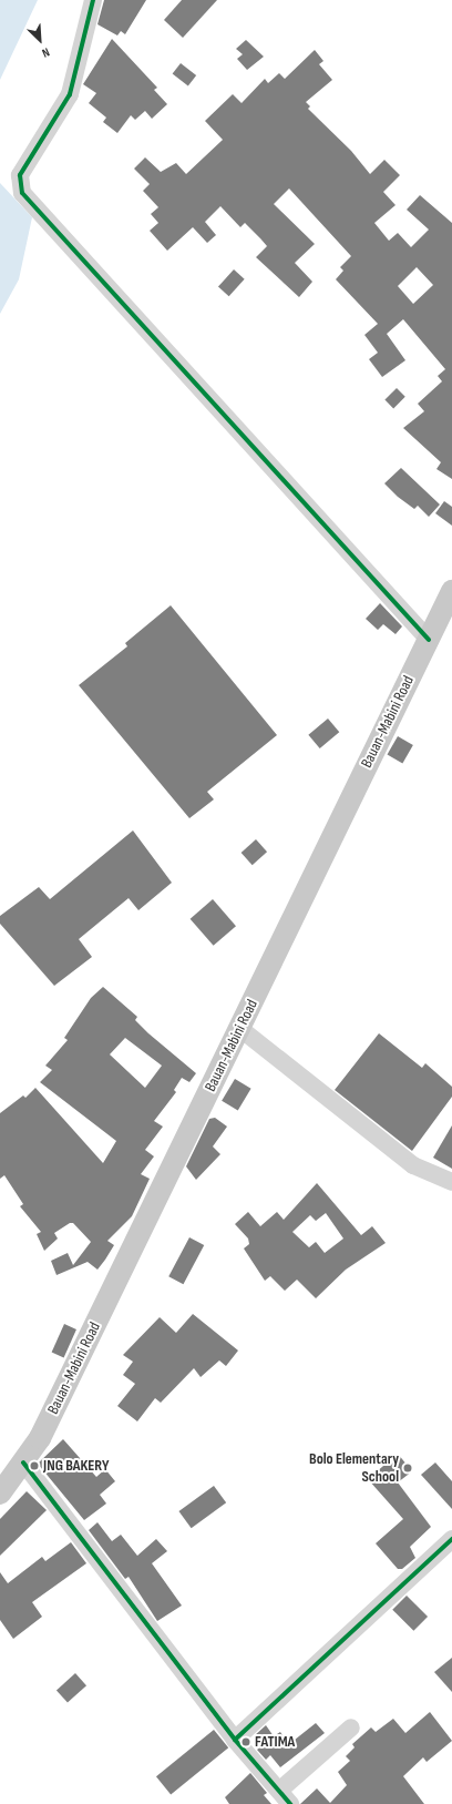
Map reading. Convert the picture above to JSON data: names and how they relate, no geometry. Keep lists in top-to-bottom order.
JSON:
{
  "streets": {
    "main road": ["Bauan-Mabini Road"]
  },
  "places": ["JNG BAKERY", "Bolo Elementary School", "FATIMA"],
  "north": "bottom right"
}
